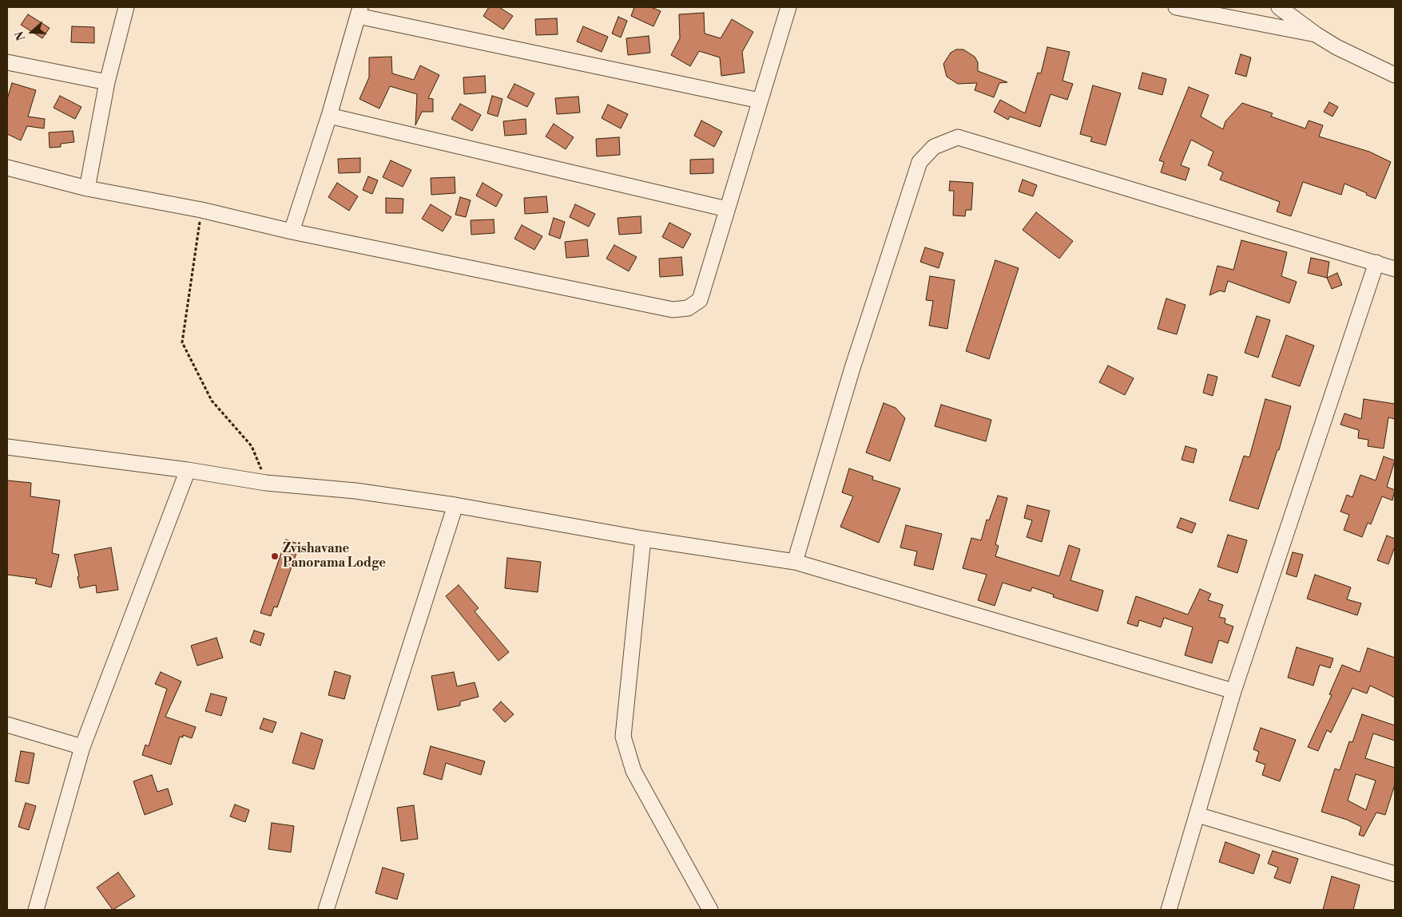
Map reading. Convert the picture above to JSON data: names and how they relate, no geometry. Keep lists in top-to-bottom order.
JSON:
{
  "places": ["Zvishavane Panorama Lodge"],
  "north": "left"
}
